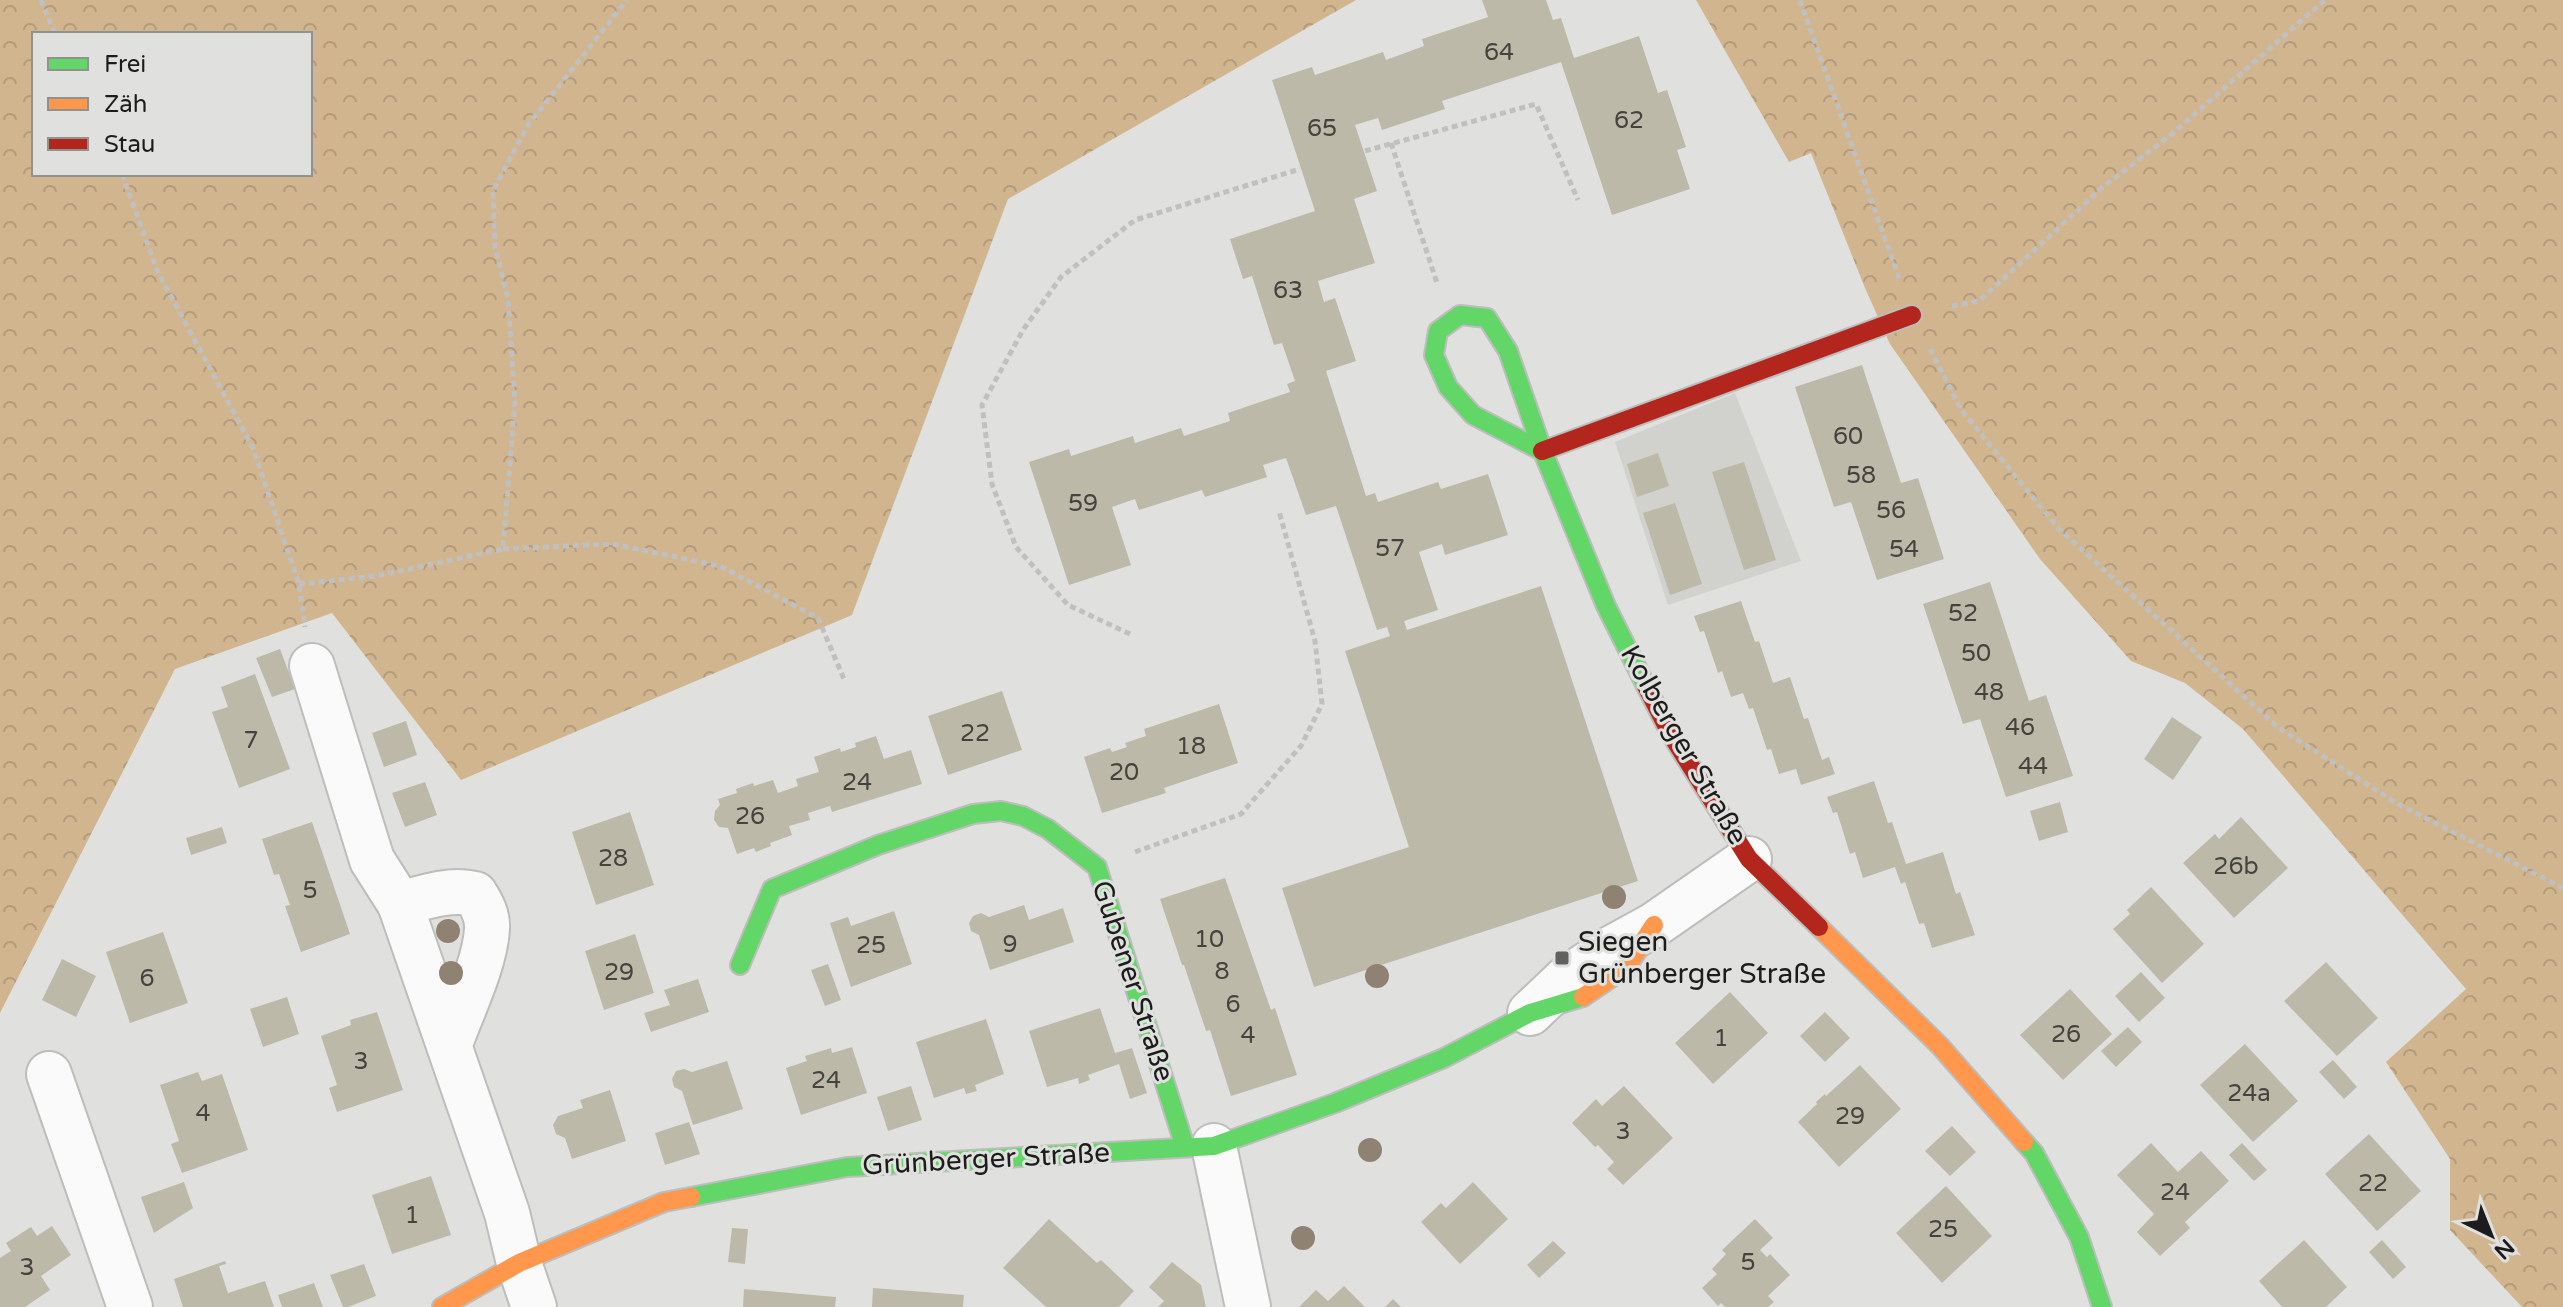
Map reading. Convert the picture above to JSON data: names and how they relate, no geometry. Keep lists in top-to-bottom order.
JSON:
{
  "streets": {
    "street": ["Kolberger Straße", "Gubener Straße", "Grünberger Straße"]
  },
  "crossings": [
    ["Kolberger Straße", "Grünberger Straße"],
    ["Gubener Straße", "Grünberger Straße"]
  ],
  "places": {
    "transit": ["Siegen Grünberger Straße"]
  },
  "house_numbers": [
    "64",
    "62",
    "65",
    "63",
    "60",
    "58",
    "59",
    "56",
    "57",
    "54",
    "52",
    "50",
    "48",
    "46",
    "22",
    "7",
    "18",
    "44",
    "20",
    "24",
    "26",
    "28",
    "26b",
    "5",
    "10",
    "9",
    "25",
    "8",
    "29",
    "6",
    "6",
    "26",
    "4",
    "1",
    "3",
    "24",
    "24a",
    "4",
    "29",
    "3",
    "22",
    "24",
    "1",
    "25",
    "5",
    "3"
  ],
  "legend": ["Frei", "Zäh", "Stau"],
  "north": "bottom right"
}
